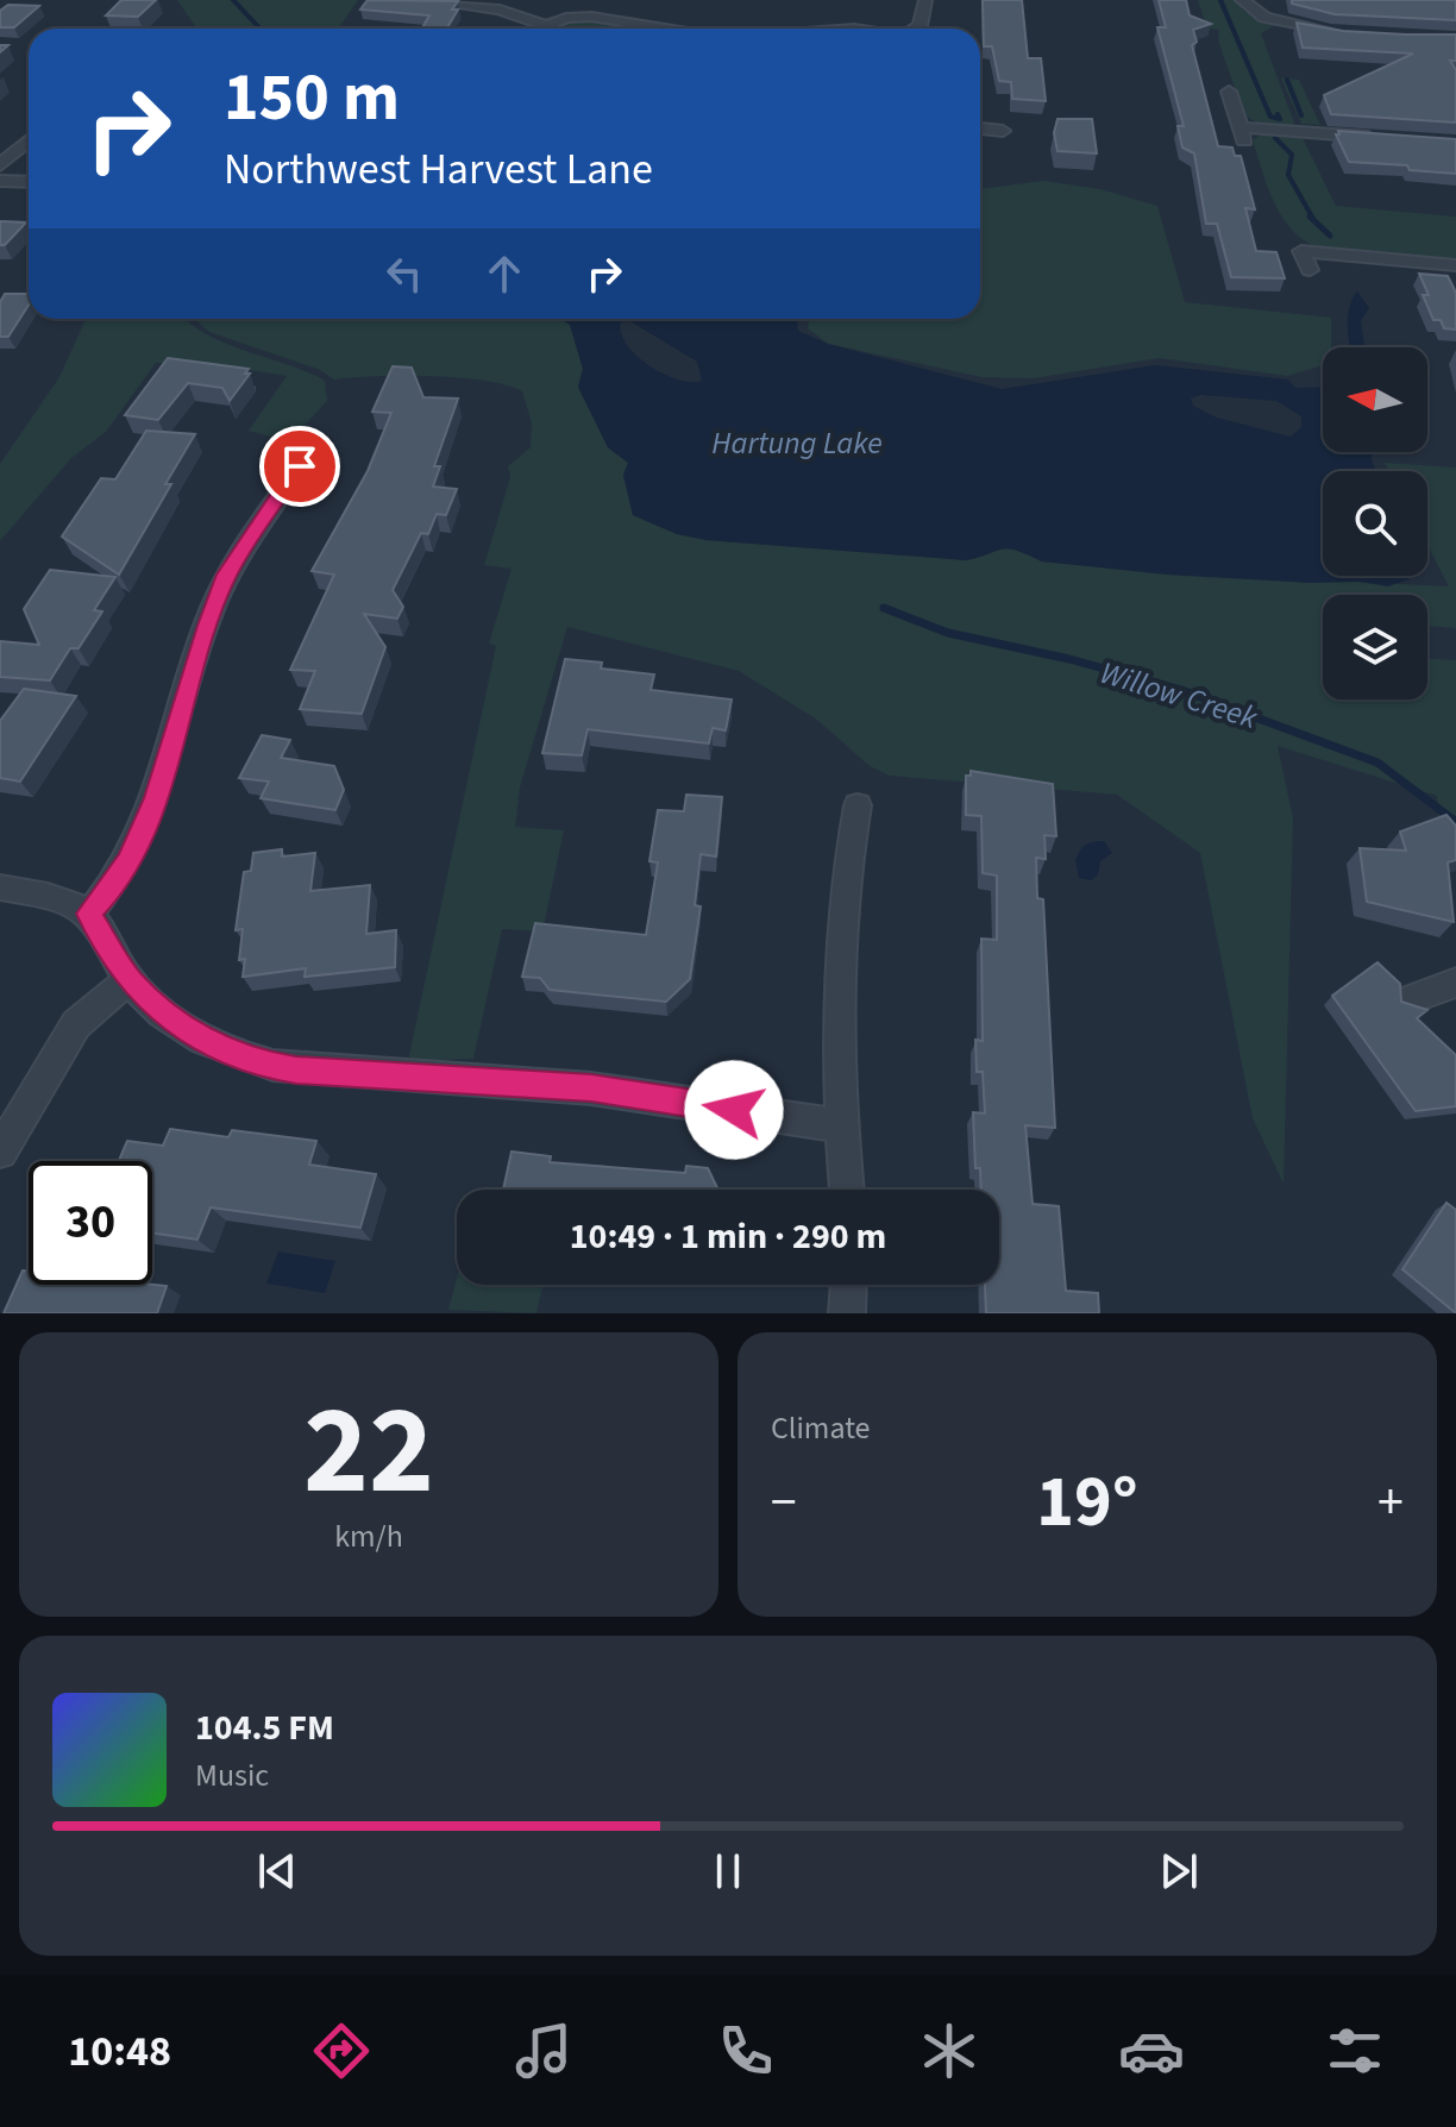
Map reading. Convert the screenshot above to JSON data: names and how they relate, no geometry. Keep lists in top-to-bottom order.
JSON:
{
  "water": ["Hartung Lake", "Willow Creek"],
  "north": "left",
  "page": {
    "turn": ["150 m", "Northwest Harvest Lane"],
    "limit": "30",
    "trip": "10:49 · 1 min · 290 m",
    "tile": [
      ["22", "km/h"],
      "Climate"
    ],
    "heat": ["−", "19°", "+"],
    "song": ["104.5 FM", "Music"],
    "tabs": "10:48"
  }
}
